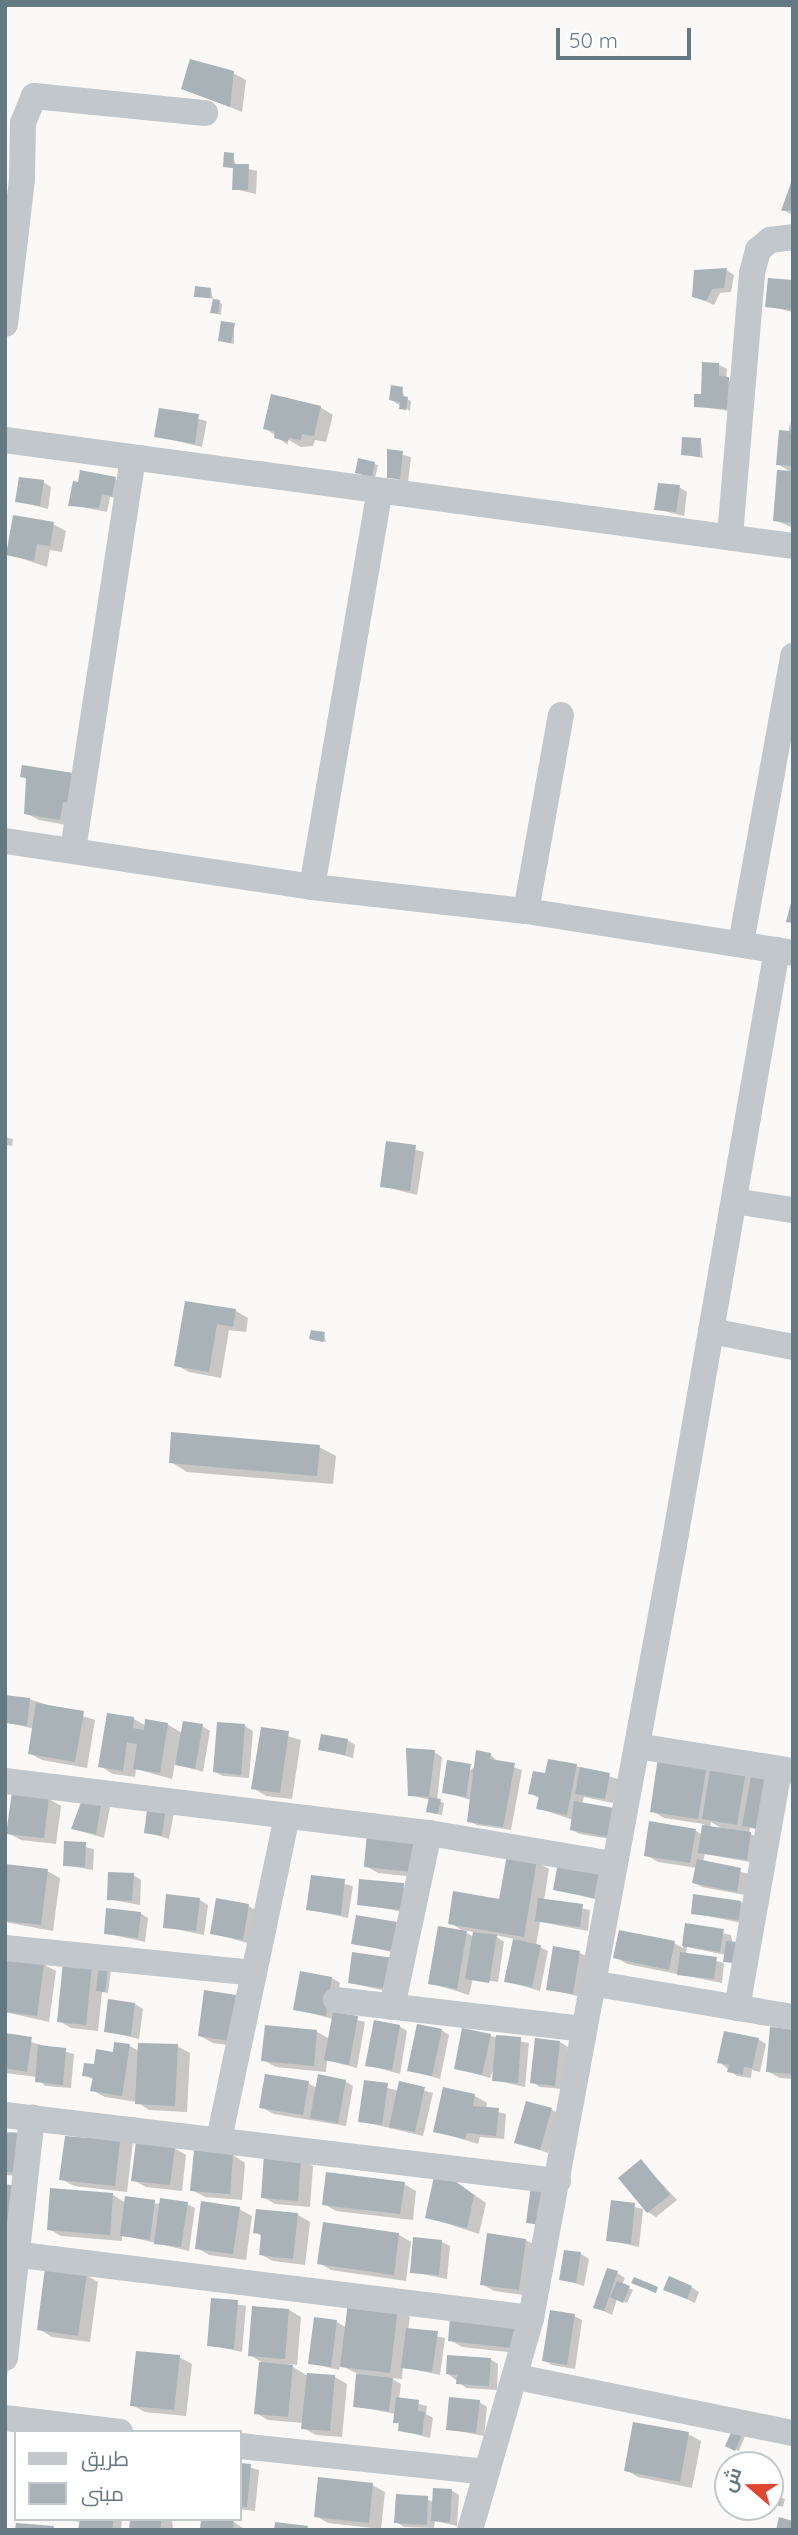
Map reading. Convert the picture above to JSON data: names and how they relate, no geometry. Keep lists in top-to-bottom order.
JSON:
{
  "legend": ["طريق", "مبنى"],
  "scale_bar": "50 m",
  "north": "left"
}
